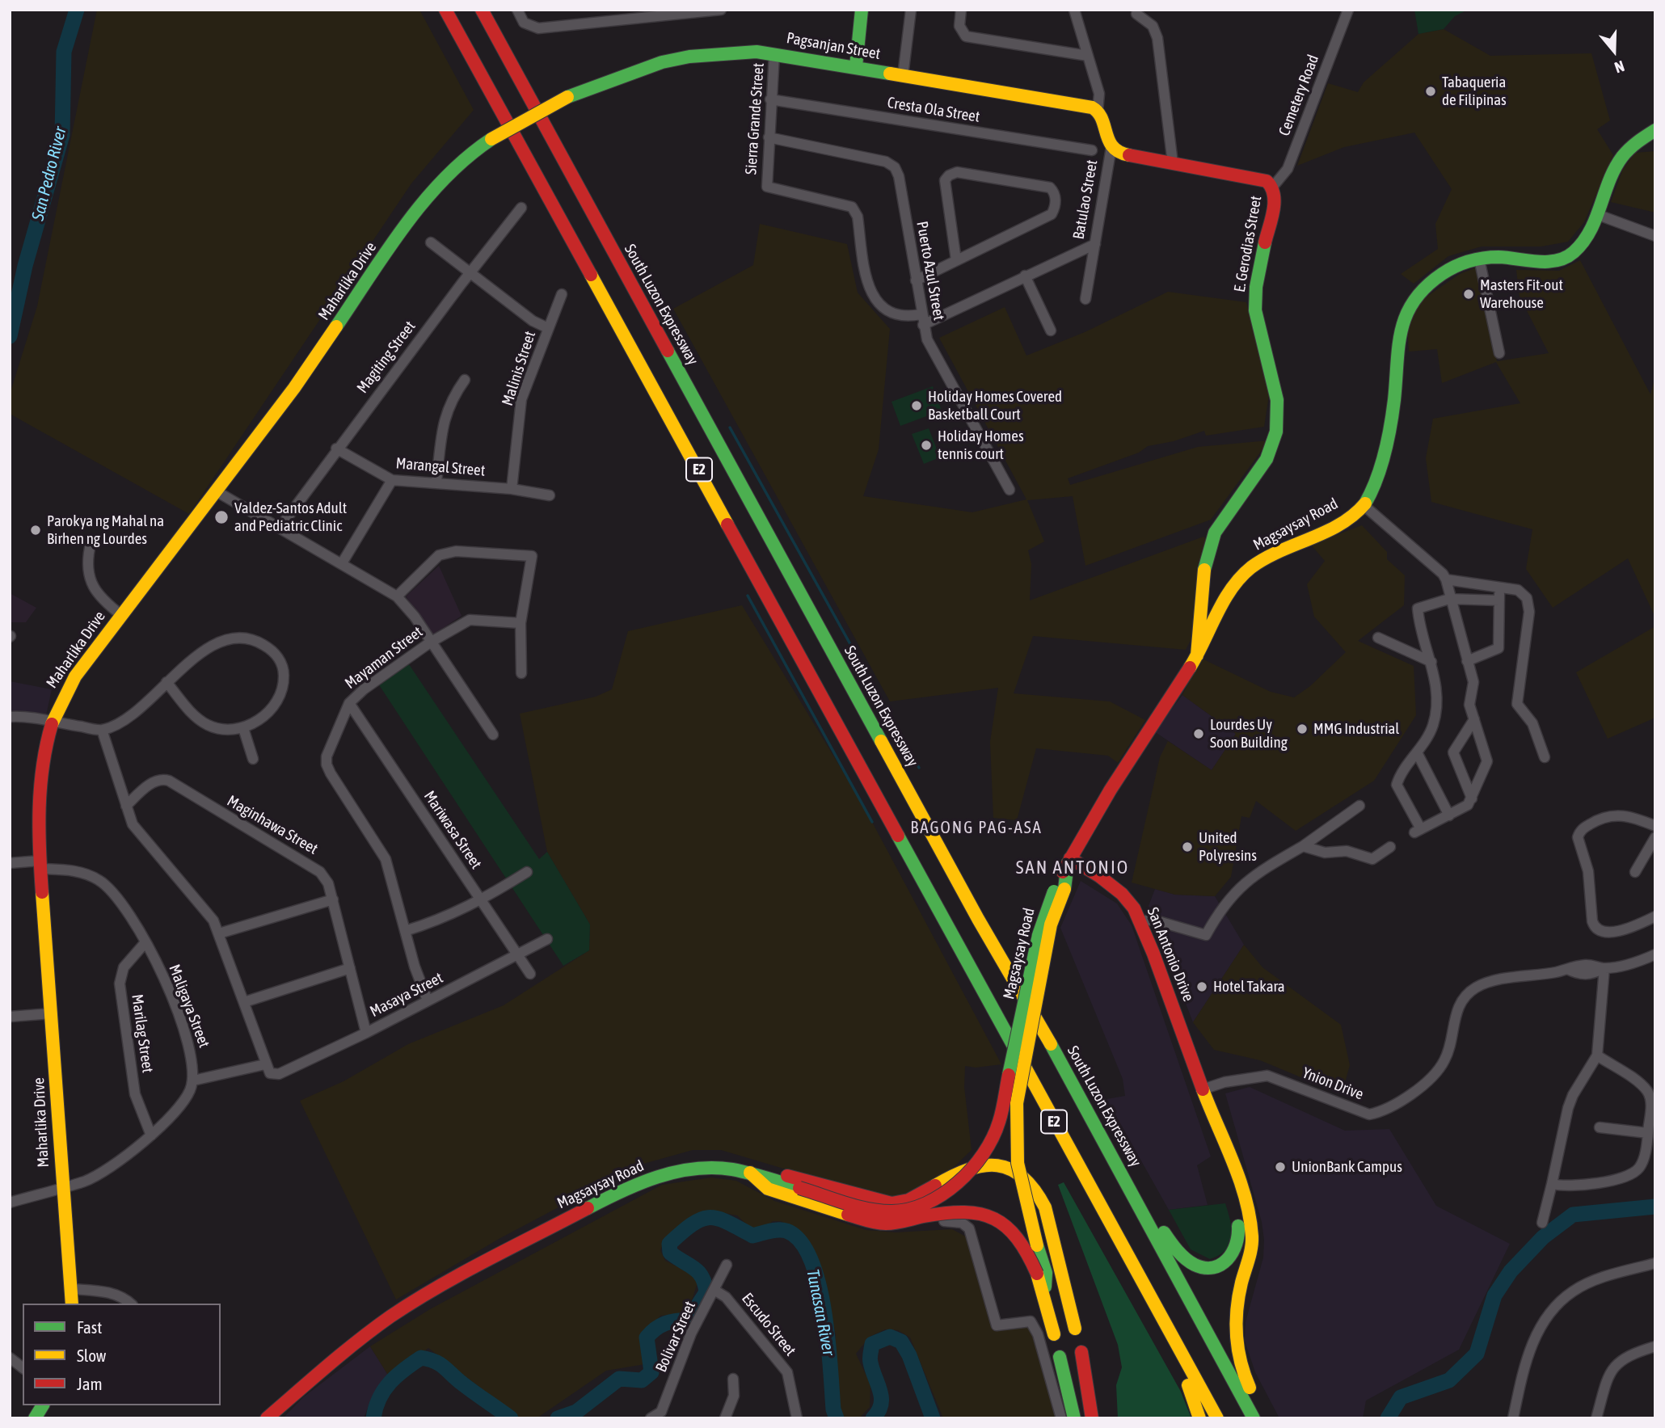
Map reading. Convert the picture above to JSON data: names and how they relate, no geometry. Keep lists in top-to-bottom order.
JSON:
{
  "streets": {
    "main road": [
      "Pagsanjan Street",
      "Batulao Street",
      "E. Gerodias Street",
      "Maharlika Drive",
      "South Luzon Expressway",
      "E2",
      "Magsaysay Road",
      "San Antonio Drive"
    ],
    "street": [
      "Cemetery Road",
      "Cresta Ola Street",
      "Sierra Grande Street",
      "Puerto Azul Street",
      "Magiting Street",
      "Malinis Street",
      "Marangal Street",
      "Mayaman Street",
      "Maginhawa Street",
      "Mariwasa Street",
      "Masaya Street",
      "Maligaya Street",
      "Marilag Street",
      "Ynion Drive",
      "Escudo Street",
      "Bolivar Street"
    ]
  },
  "crossings": [
    ["Pagsanjan Street", "Sierra Grande Street"],
    ["Pagsanjan Street", "Batulao Street"],
    ["Pagsanjan Street", "Maharlika Drive"],
    ["Cemetery Road", "E. Gerodias Street"],
    ["Cresta Ola Street", "Sierra Grande Street"],
    ["Sierra Grande Street", "Puerto Azul Street"],
    ["Batulao Street", "E. Gerodias Street"],
    ["E. Gerodias Street", "Magsaysay Road"],
    ["Maharlika Drive", "Maligaya Street"],
    ["Magiting Street", "Marangal Street"],
    ["Malinis Street", "Marangal Street"],
    ["Magsaysay Road", "San Antonio Drive"],
    ["Mayaman Street", "Mariwasa Street"],
    ["Mayaman Street", "Masaya Street"],
    ["Maginhawa Street", "Masaya Street"],
    ["Mariwasa Street", "Masaya Street"],
    ["San Antonio Drive", "Ynion Drive"],
    ["Maligaya Street", "Marilag Street"],
    ["Escudo Street", "Bolivar Street"]
  ],
  "districts": ["BAGONG PAG-ASA", "SAN ANTONIO"],
  "water": ["San Pedro River", "Tunasan River"],
  "places": [
    "Tabaqueria de Filipinas",
    "Masters Fit-out Warehouse",
    "Holiday Homes Covered Basketball Court",
    "Holiday Homes tennis court",
    "Valdez-Santos Adult and Pediatric Clinic",
    "Parokya ng Mahal na Birhen ng Lourdes",
    "MMG Industrial",
    "Lourdes Uy Soon Building",
    "United Polyresins",
    "Hotel Takara",
    "UnionBank Campus"
  ],
  "legend": ["Fast", "Slow", "Jam"],
  "north": "bottom"
}
